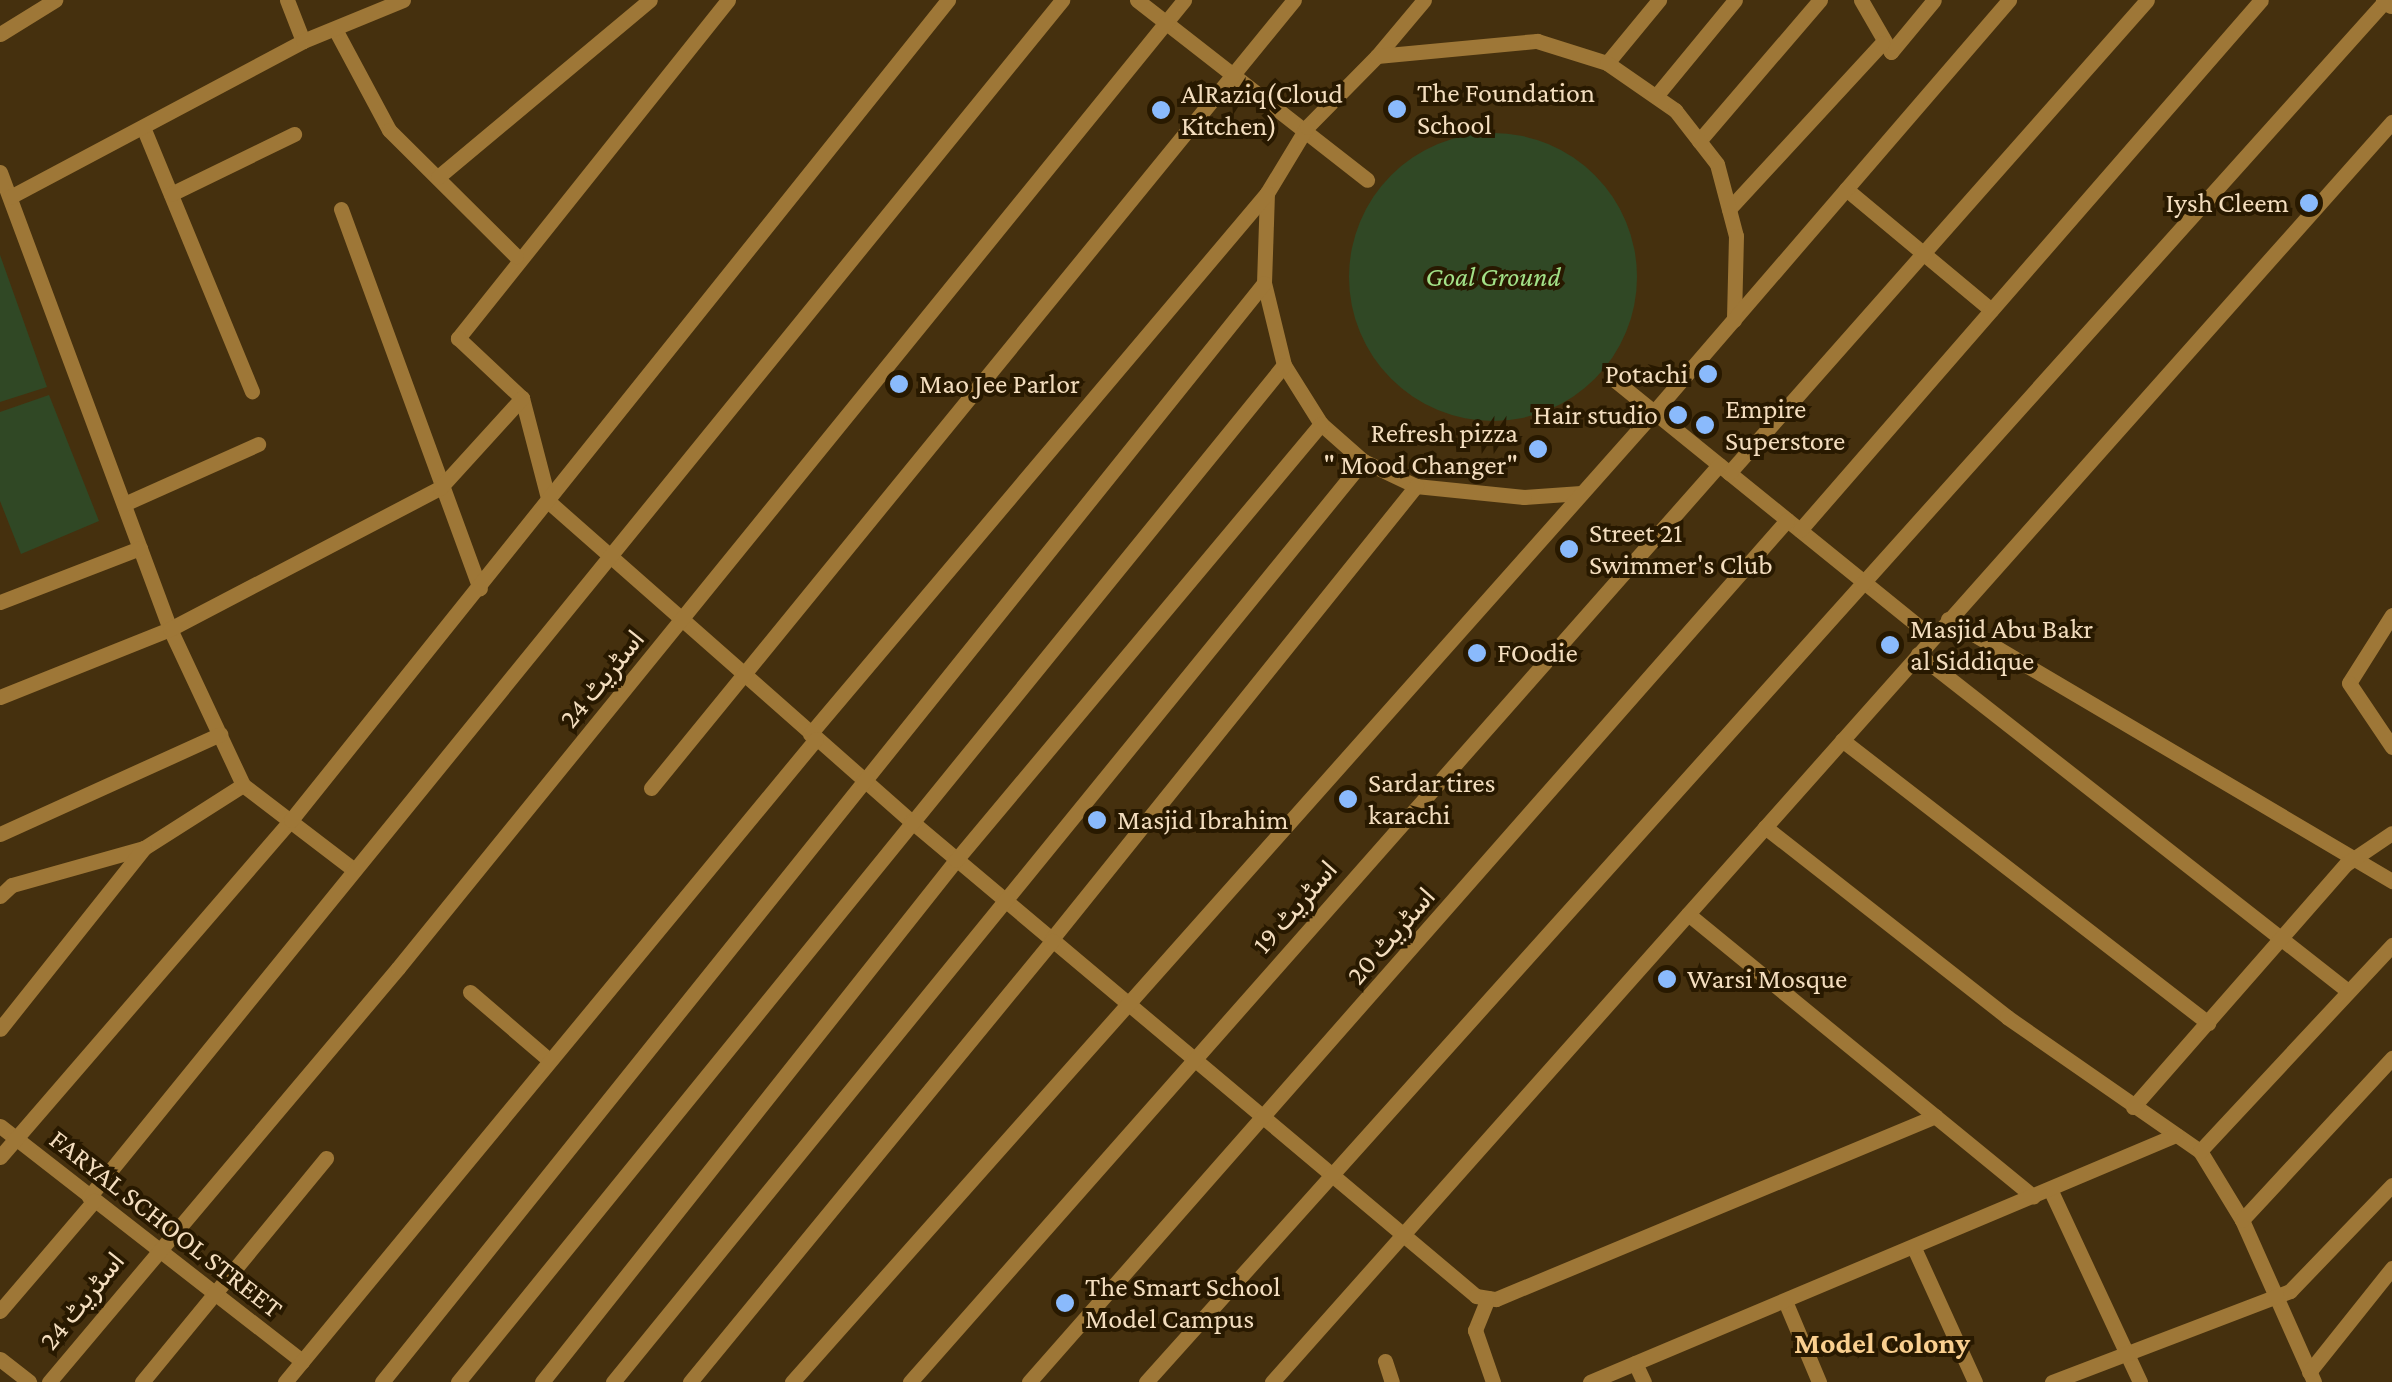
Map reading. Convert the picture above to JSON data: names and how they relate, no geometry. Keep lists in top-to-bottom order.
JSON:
{
  "streets": {
    "street": [
      "اسٹریٹ 24",
      "اسٹریٹ 19",
      "اسٹریٹ 20",
      "FARYAL SCHOOL STREET"
    ]
  },
  "crossings": [
    ["اسٹریٹ 24", "FARYAL SCHOOL STREET"]
  ],
  "districts": ["Model Colony"],
  "parks": ["Goal Ground"],
  "places": [
    "The Foundation School",
    "AlRaziq(Cloud Kitchen)",
    "Iysh Cleem",
    "Potachi",
    "Mao Jee Parlor",
    "Hair studio",
    "Empire Superstore",
    "Refresh pizza \" Mood Changer\"",
    "Street 21 Swimmer's Club",
    "Masjid Abu Bakr al Siddique",
    "FOodie",
    "Sardar tires karachi",
    "Masjid Ibrahim",
    "Warsi Mosque",
    "The Smart School Model Campus"
  ]
}
